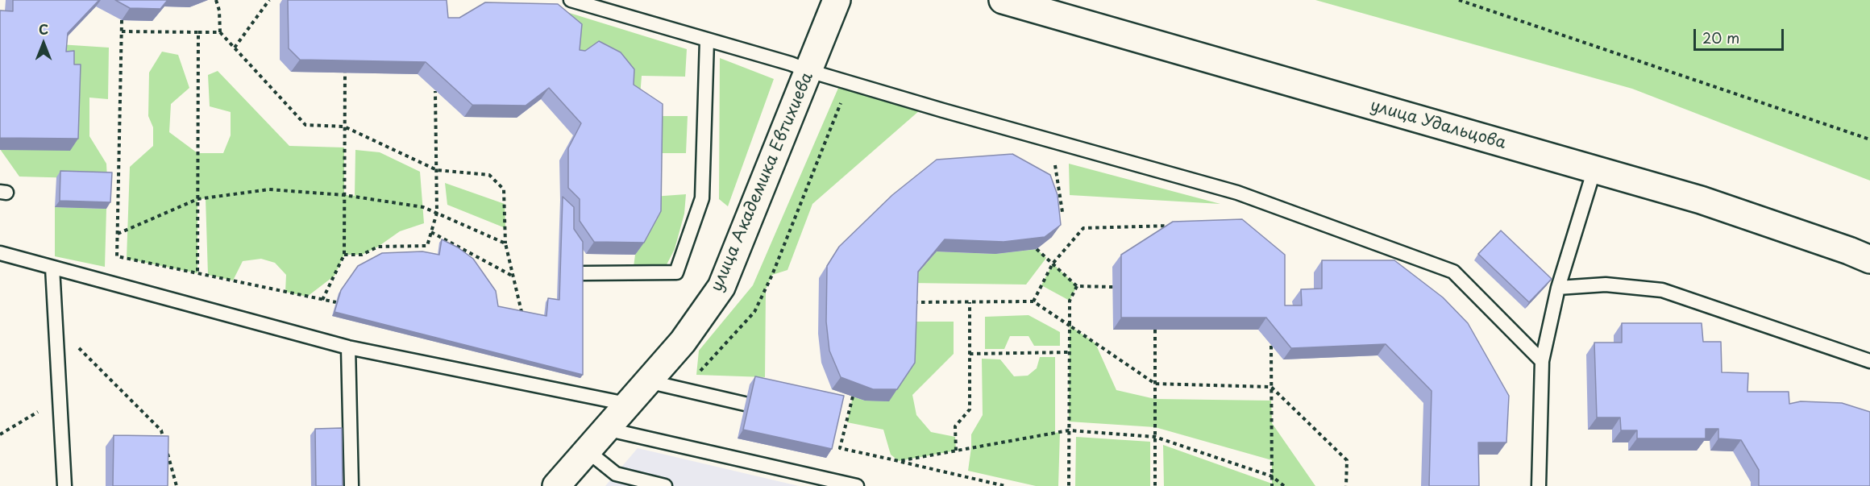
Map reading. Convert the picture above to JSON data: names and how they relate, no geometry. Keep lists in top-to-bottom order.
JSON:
{
  "streets": {
    "street": ["улица Удальцова", "улица Академика Евтихиева"]
  },
  "scale_bar": "20 m",
  "north": "top"
}
